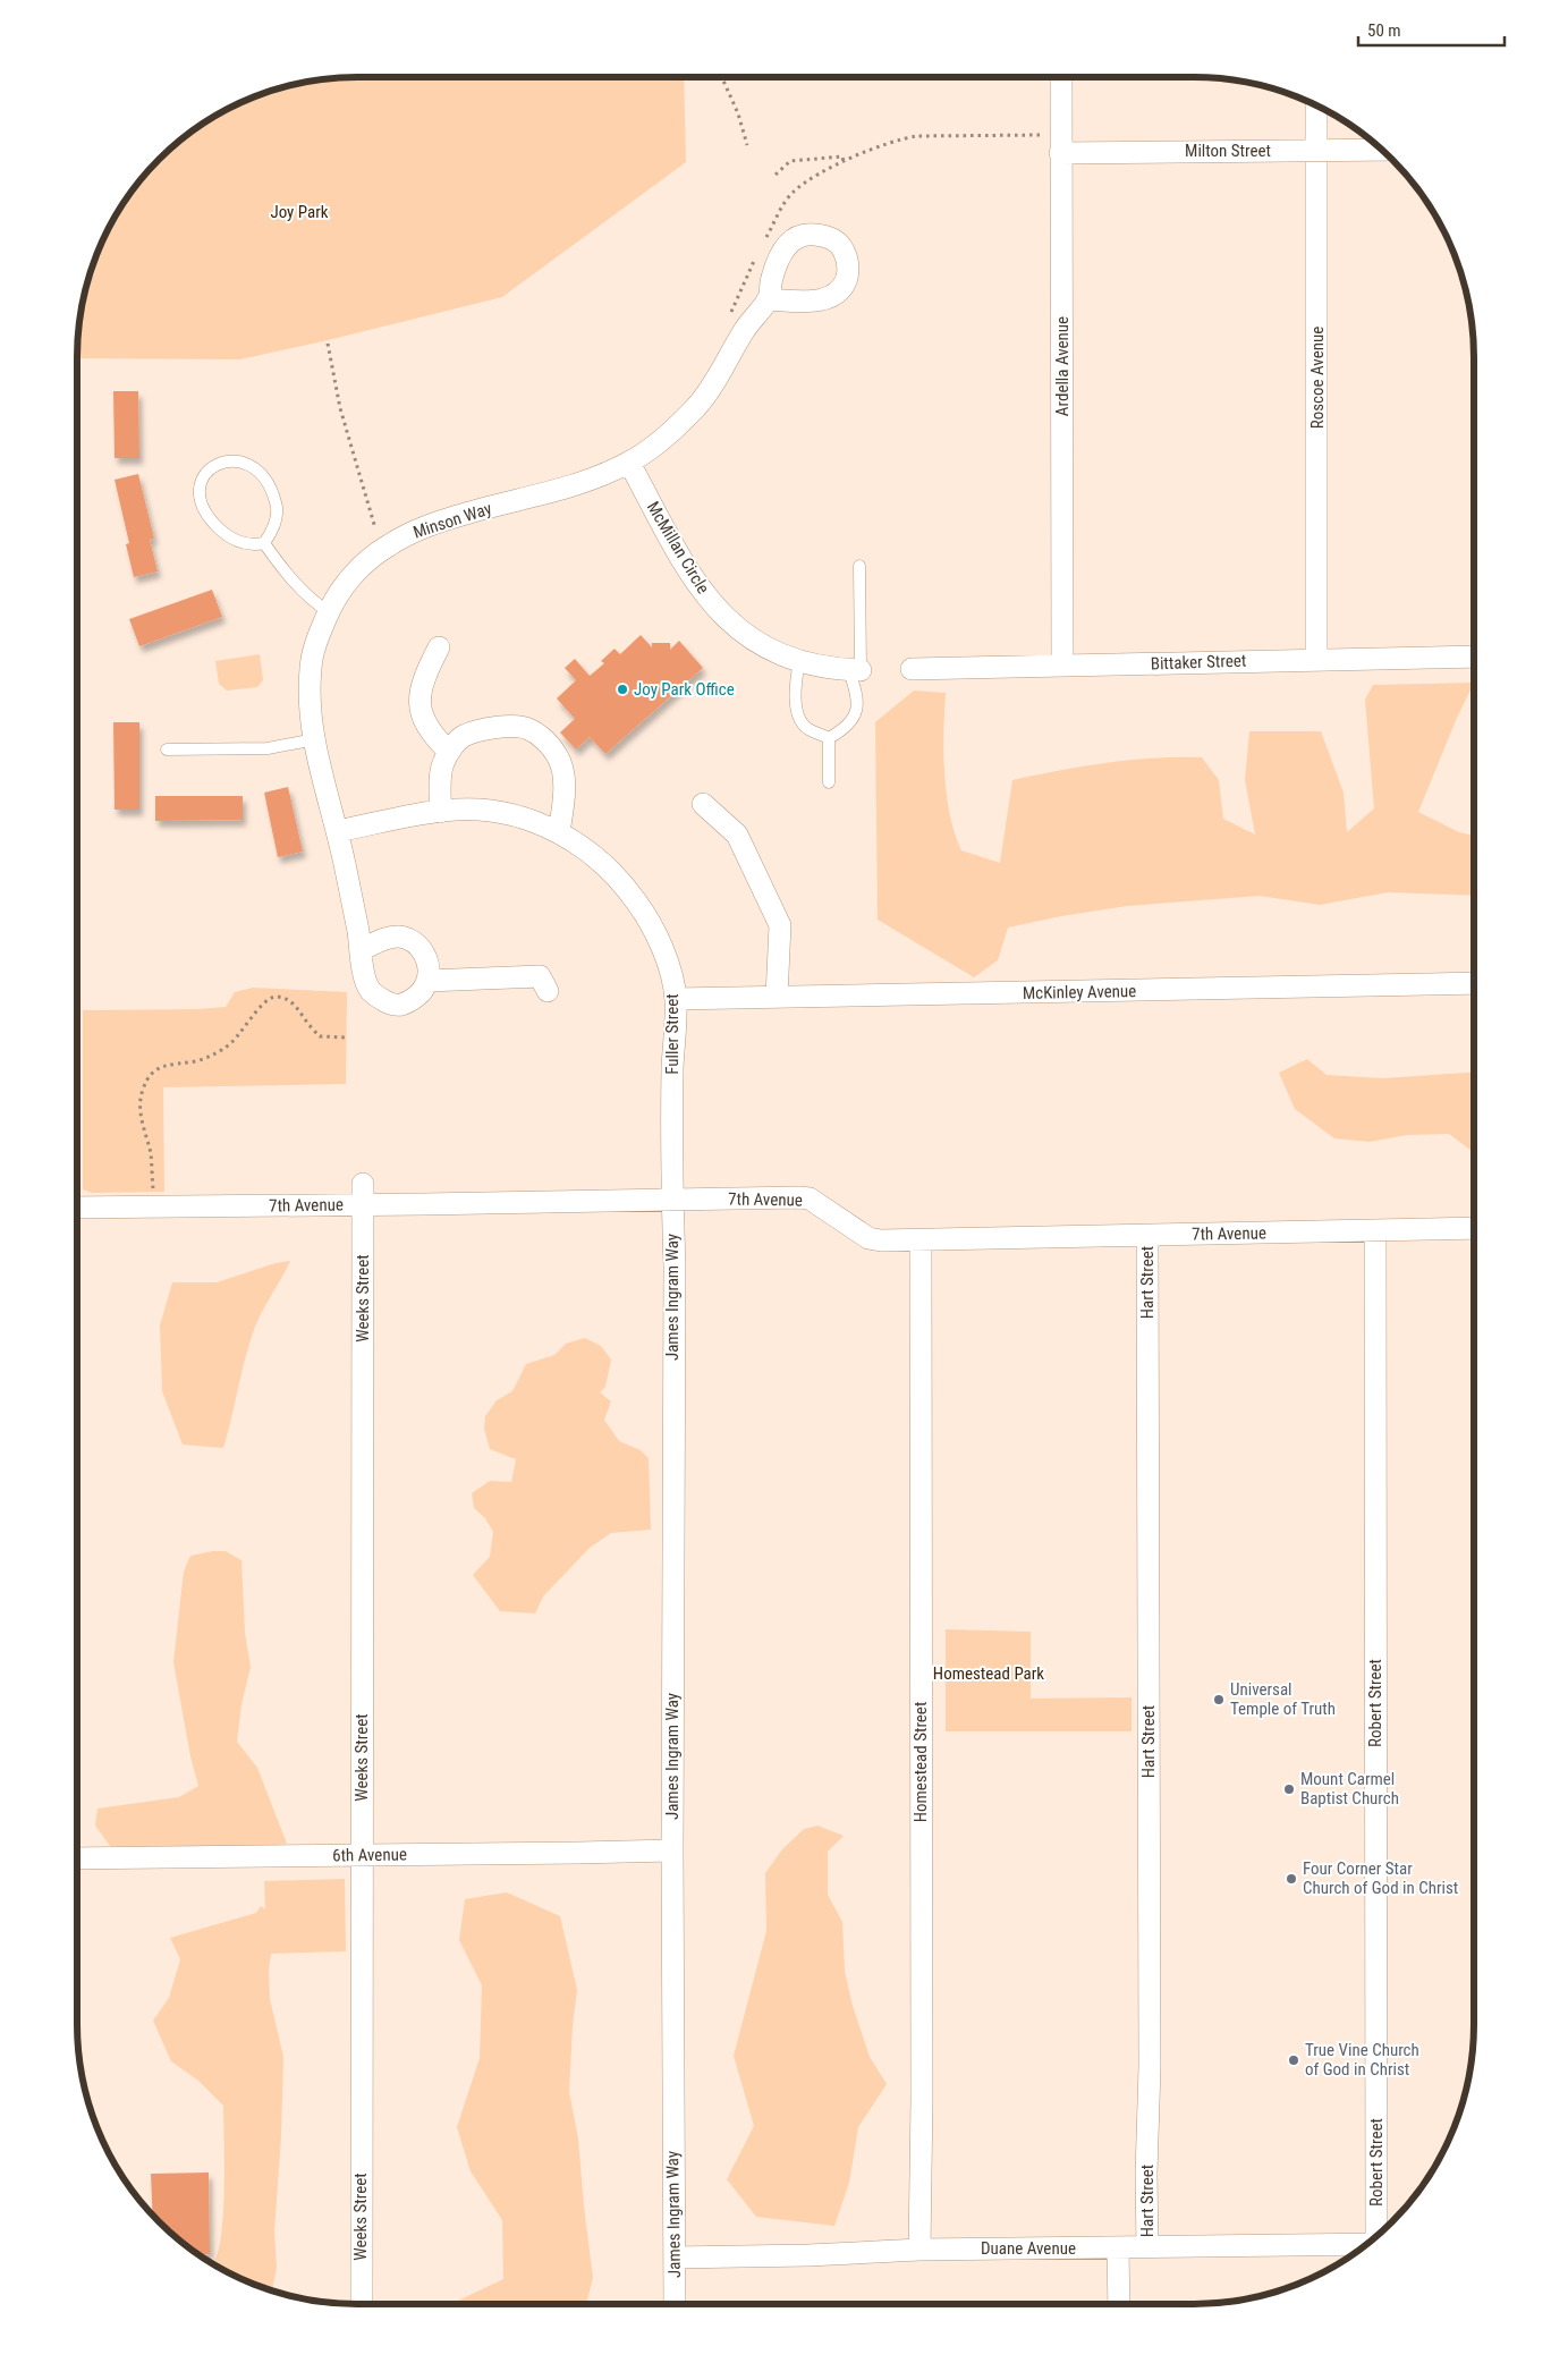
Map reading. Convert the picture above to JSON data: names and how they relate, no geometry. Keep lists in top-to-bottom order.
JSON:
{
  "streets": {
    "street": [
      "Milton Street",
      "Ardella Avenue",
      "Roscoe Avenue",
      "Minson Way",
      "McMillan Circle",
      "Bittaker Street",
      "McKinley Avenue",
      "Fuller Street",
      "7th Avenue",
      "Hart Street",
      "James Ingram Way",
      "Weeks Street",
      "Robert Street",
      "Homestead Street",
      "6th Avenue",
      "Duane Avenue"
    ]
  },
  "crossings": [
    ["Milton Street", "Ardella Avenue"],
    ["Milton Street", "Roscoe Avenue"],
    ["Ardella Avenue", "Bittaker Street"],
    ["Roscoe Avenue", "Bittaker Street"],
    ["Minson Way", "McMillan Circle"],
    ["Minson Way", "Fuller Street"],
    ["McKinley Avenue", "Fuller Street"],
    ["Fuller Street", "7th Avenue"],
    ["Fuller Street", "James Ingram Way"],
    ["7th Avenue", "Hart Street"],
    ["7th Avenue", "James Ingram Way"],
    ["7th Avenue", "Weeks Street"],
    ["7th Avenue", "Robert Street"],
    ["7th Avenue", "Homestead Street"],
    ["Hart Street", "Duane Avenue"],
    ["James Ingram Way", "6th Avenue"],
    ["James Ingram Way", "Duane Avenue"],
    ["Weeks Street", "6th Avenue"],
    ["Homestead Street", "Duane Avenue"]
  ],
  "parks": ["Joy Park", "Homestead Park"],
  "places": [
    "Joy Park Office",
    "Universal Temple of Truth",
    "Mount Carmel Baptist Church",
    "Four Corner Star Church of God in Christ",
    "True Vine Church of God in Christ"
  ],
  "scale_bar": "50 m"
}
